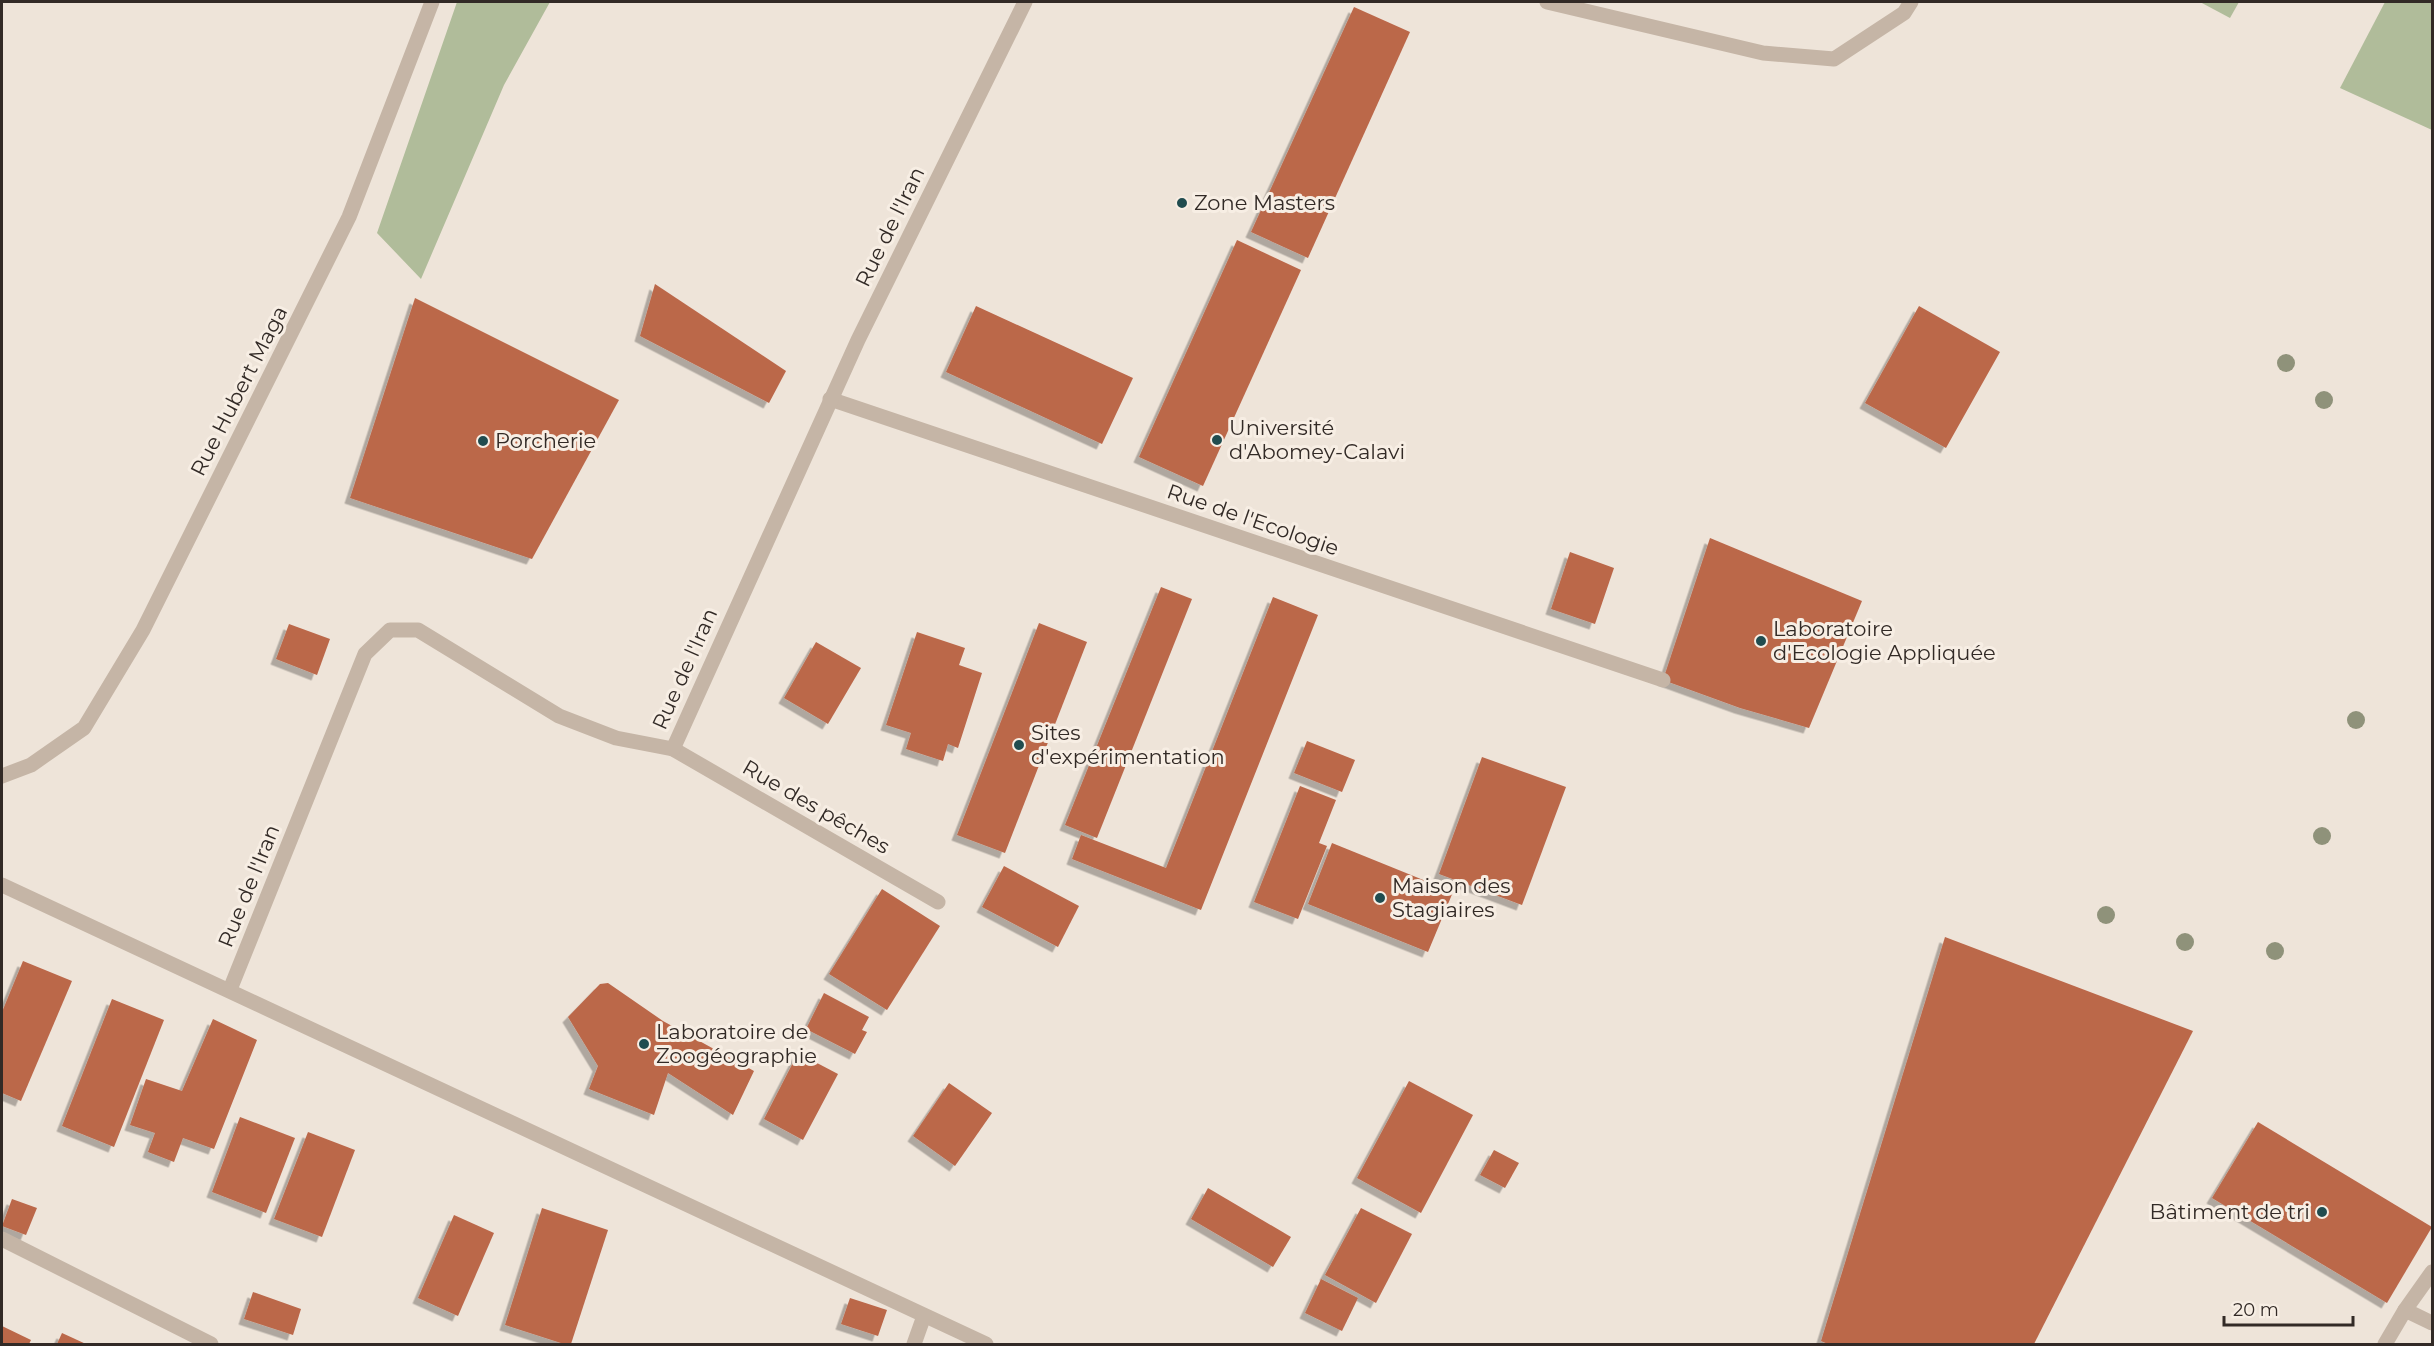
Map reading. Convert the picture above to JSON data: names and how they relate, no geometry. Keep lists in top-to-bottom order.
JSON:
{
  "streets": {
    "street": [
      "Rue de l'Iran",
      "Rue Hubert Maga",
      "Rue de l'Ecologie",
      "Rue des pêches"
    ]
  },
  "crossings": [
    ["Rue de l'Iran", "Rue de l'Ecologie"],
    ["Rue de l'Iran", "Rue des pêches"]
  ],
  "places": [
    "Zone Masters",
    "Université d'Abomey-Calavi",
    "Porcherie",
    "Laboratoire d'Ecologie Appliquée",
    "Sites d'expérimentation",
    "Maison des Stagiaires",
    "Laboratoire de Zoogéographie",
    "Bâtiment de tri"
  ],
  "scale_bar": "20 m"
}
